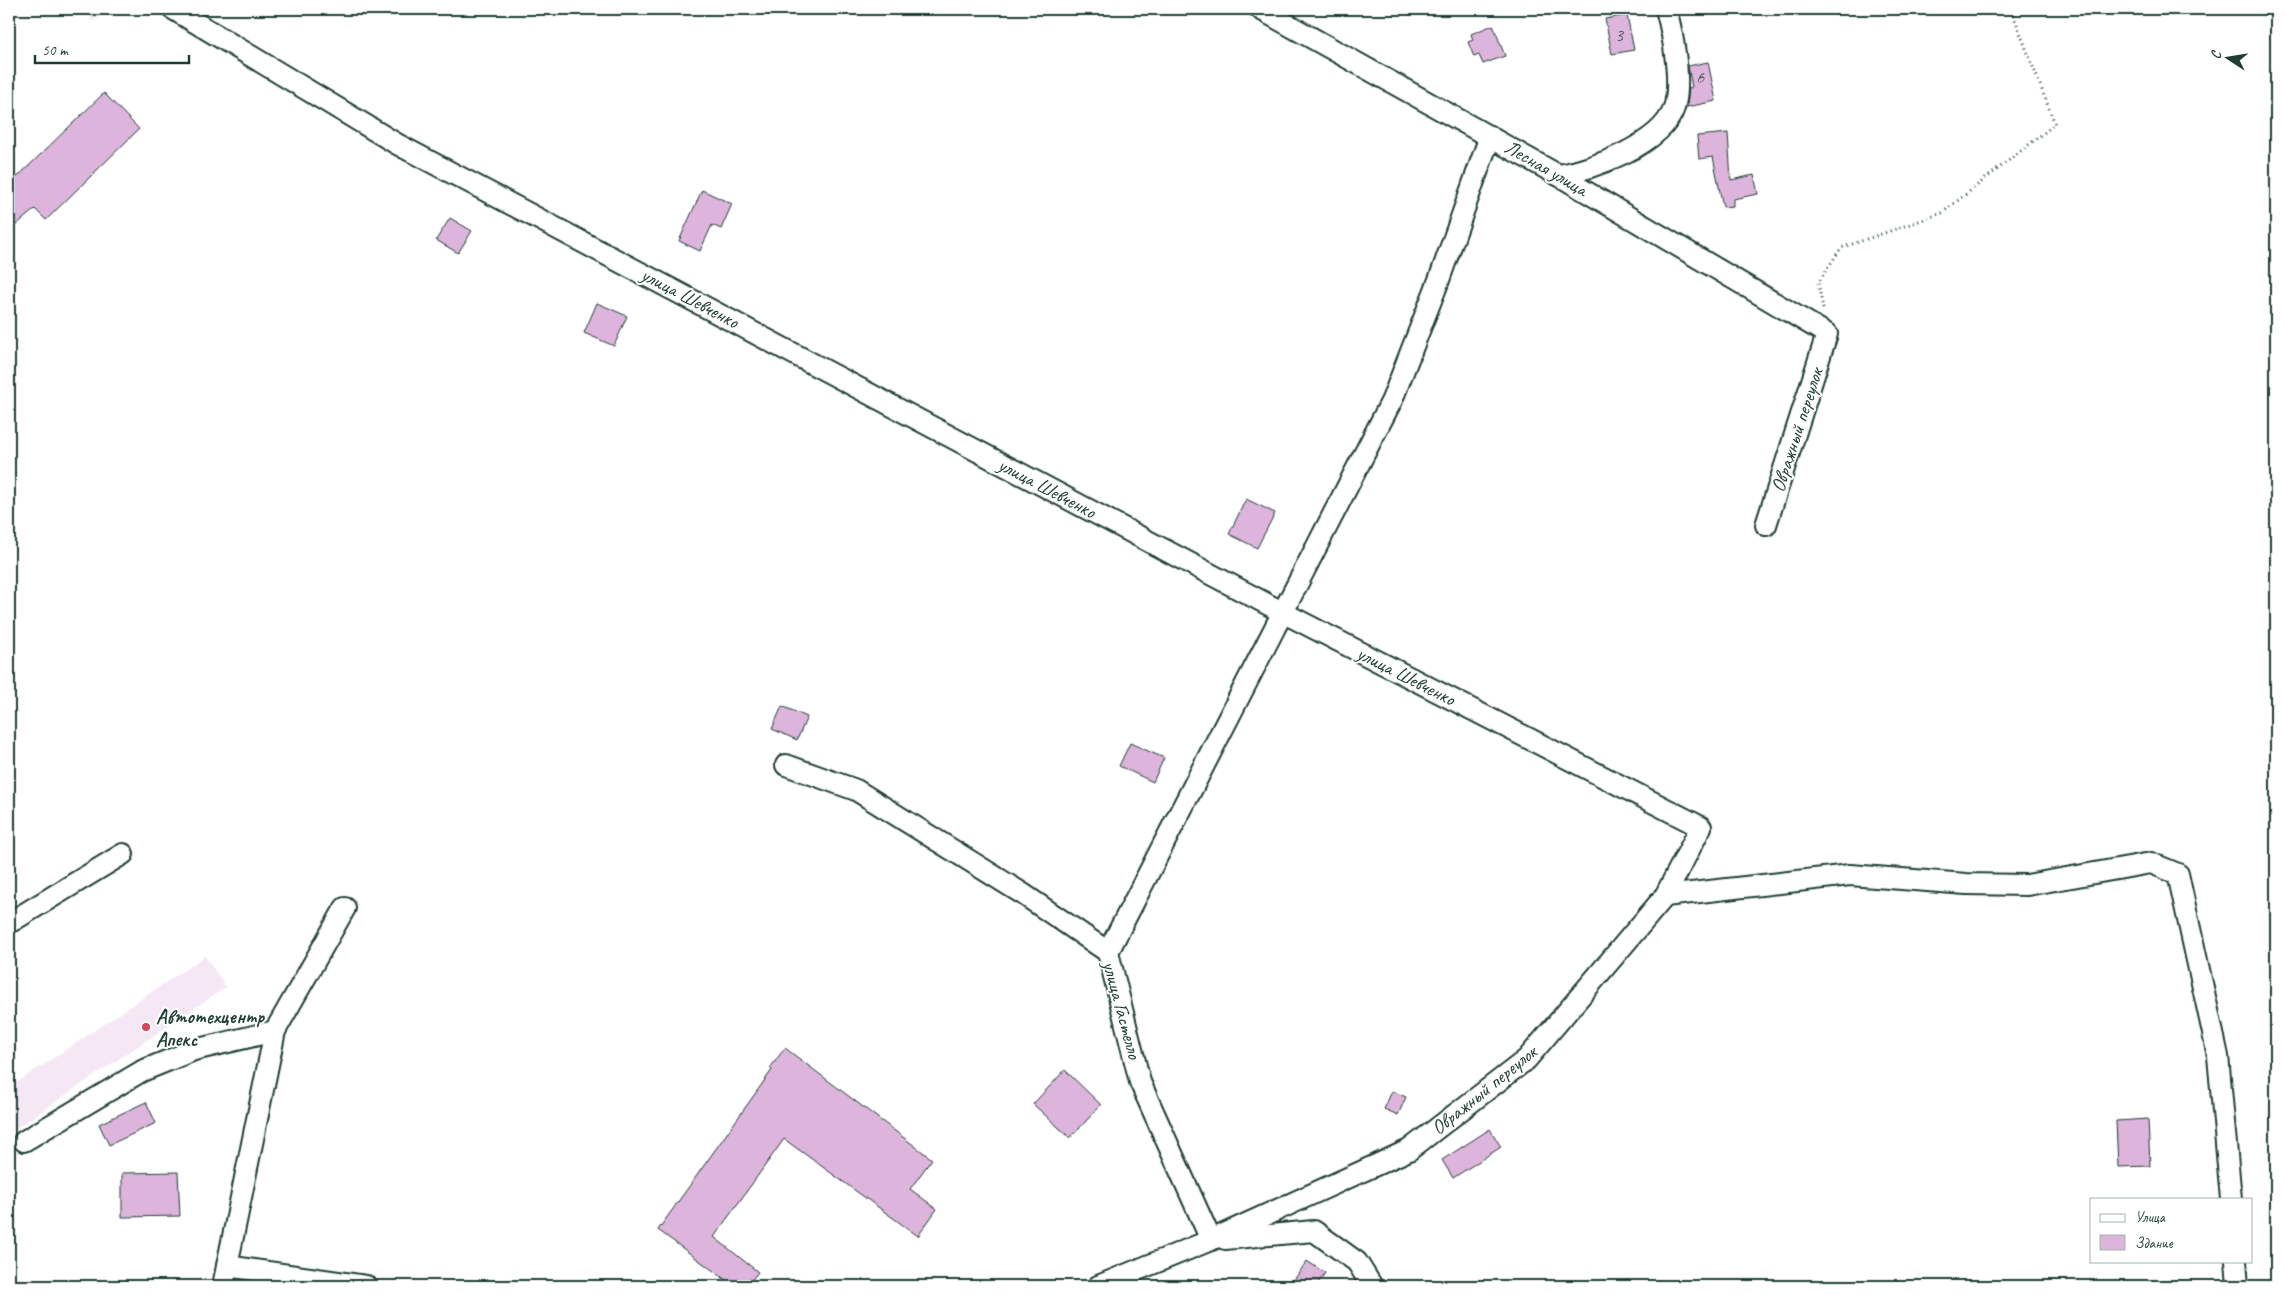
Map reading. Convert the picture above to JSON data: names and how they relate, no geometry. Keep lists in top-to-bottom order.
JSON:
{
  "streets": {
    "street": [
      "Лесная улица",
      "улица Шевченко",
      "Овражный переулок",
      "улица Гастелло"
    ]
  },
  "crossings": [
    ["Лесная улица", "Овражный переулок"],
    ["улица Шевченко", "Овражный переулок"],
    ["Овражный переулок", "улица Гастелло"]
  ],
  "places": ["Автотехцентр Апекс"],
  "house_numbers": ["3", "6"],
  "legend": ["Улица", "Здание"],
  "scale_bar": "50 m",
  "north": "left"
}
